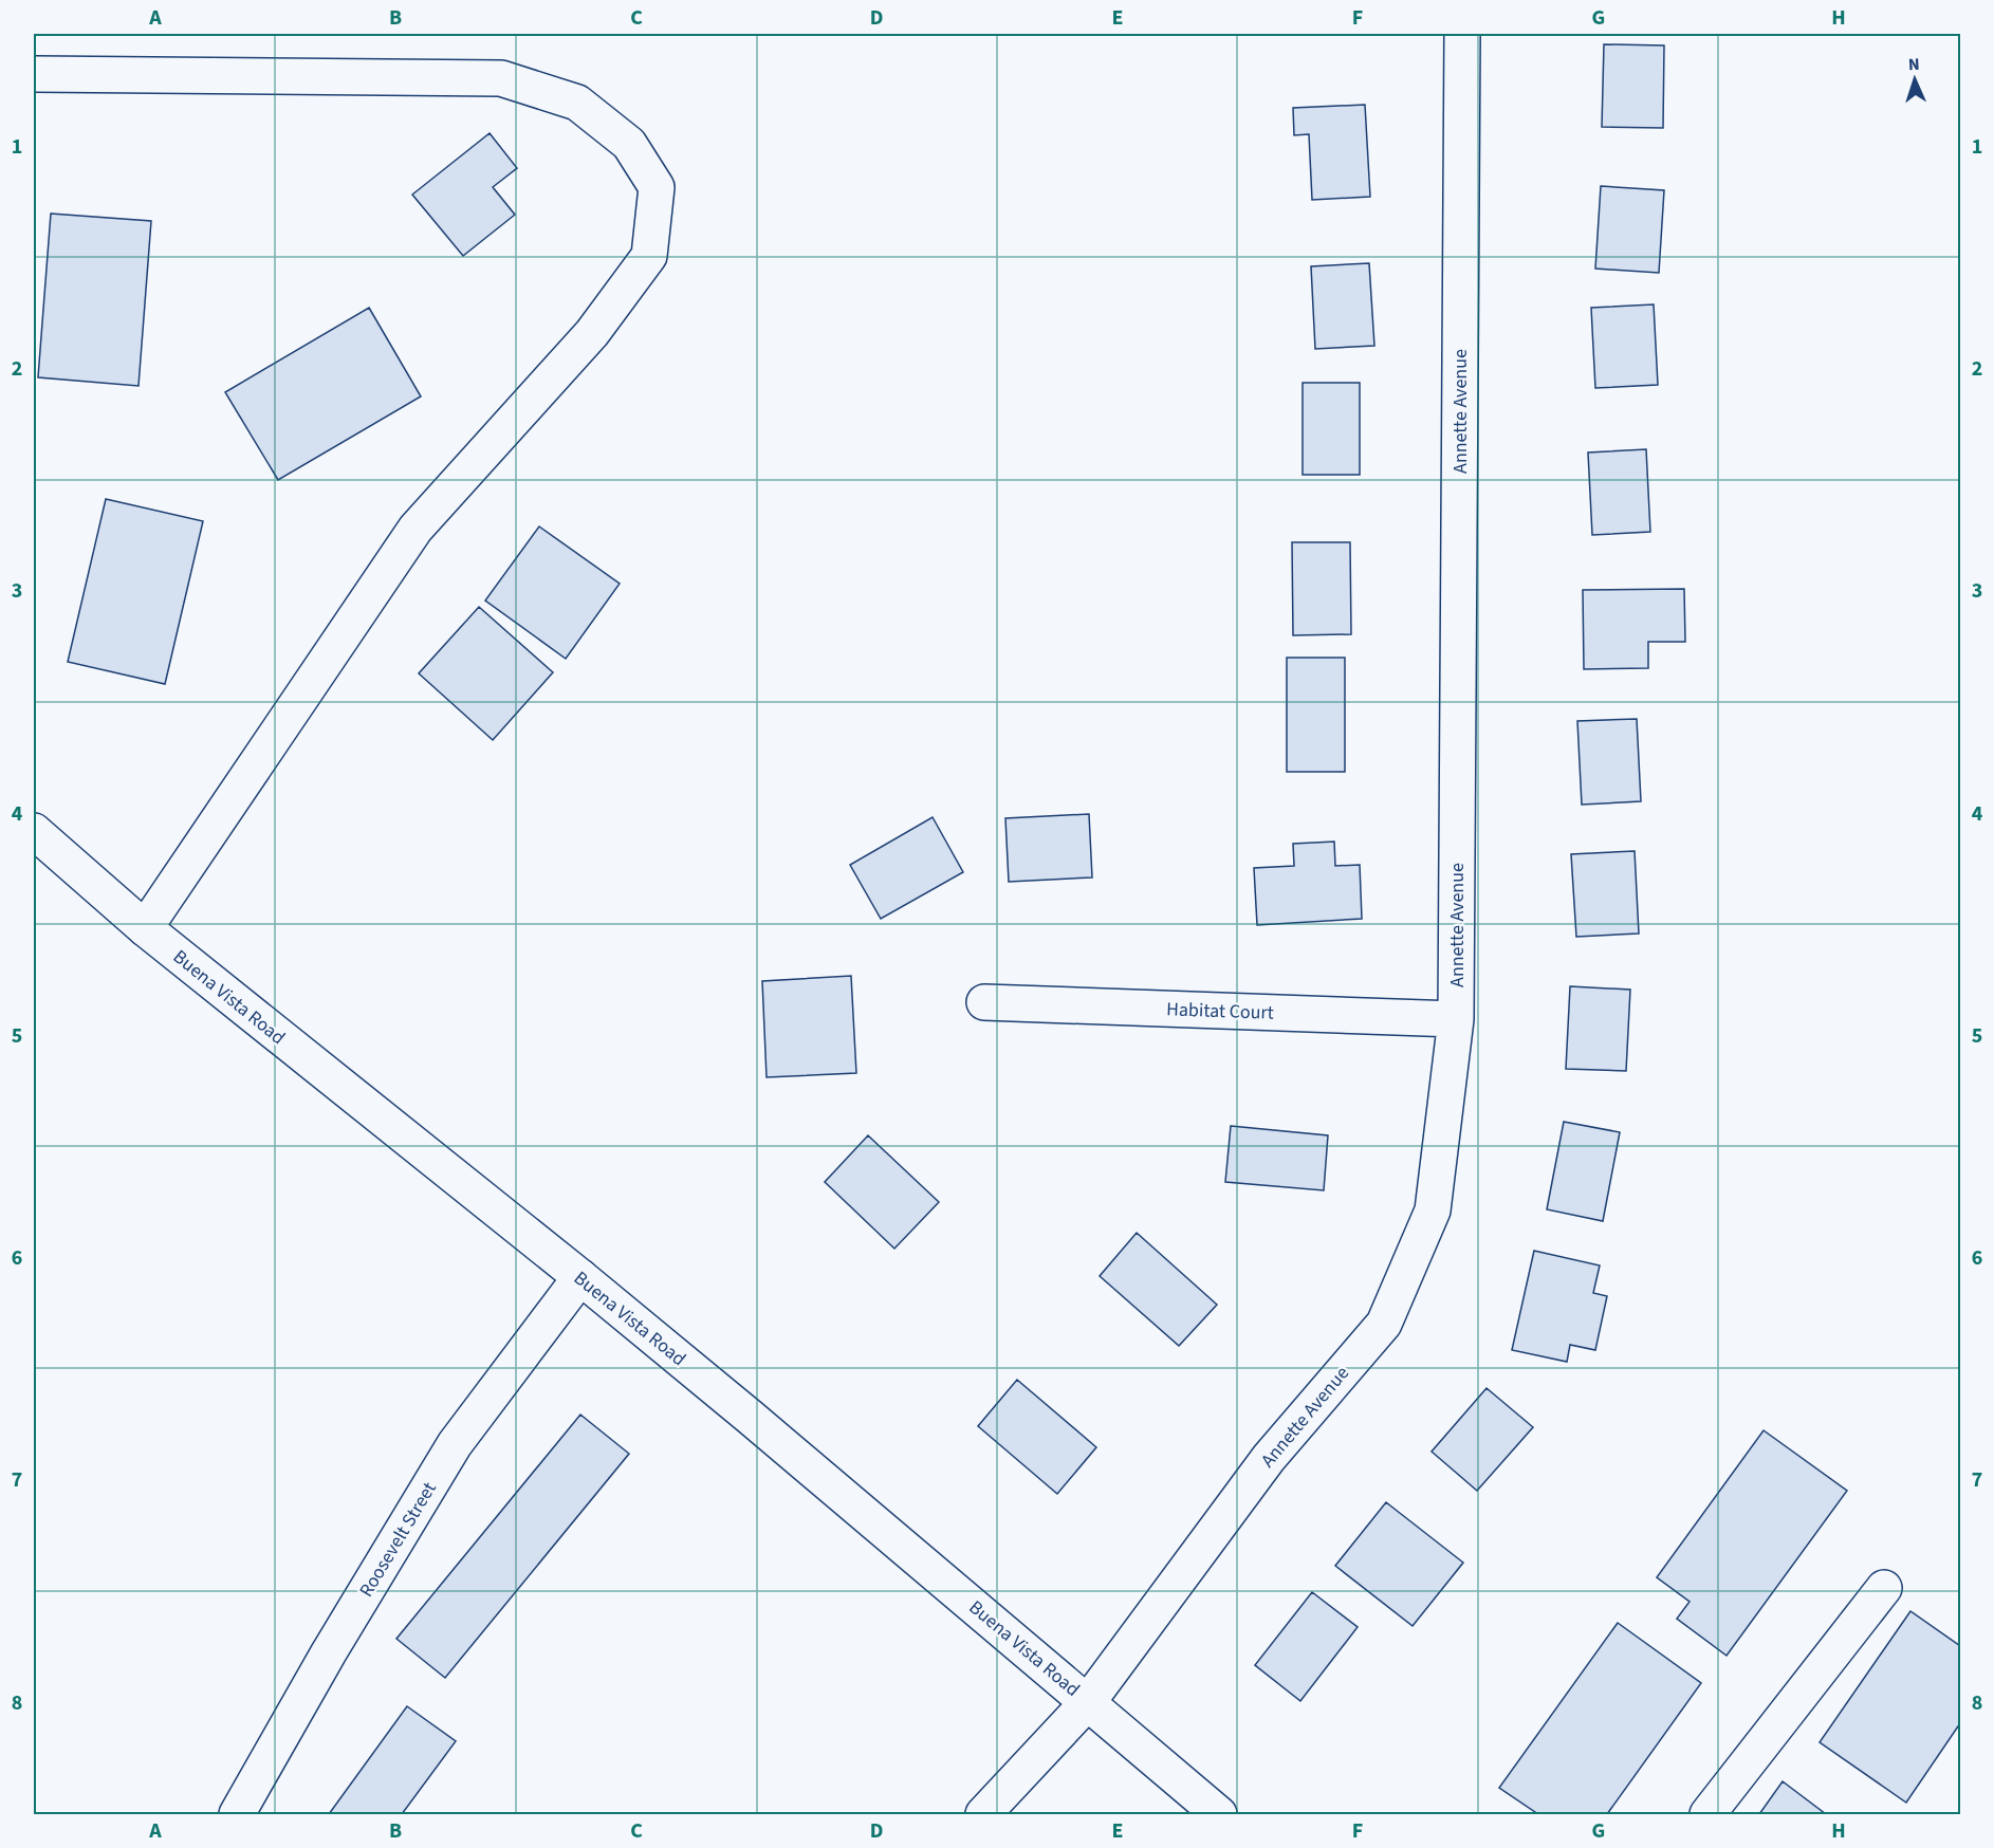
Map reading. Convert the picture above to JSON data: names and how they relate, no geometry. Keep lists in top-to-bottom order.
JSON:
{
  "streets": {
    "street": [
      "Annette Avenue",
      "Buena Vista Road",
      "Habitat Court",
      "Roosevelt Street"
    ]
  },
  "crossings": [
    ["Annette Avenue", "Buena Vista Road"],
    ["Annette Avenue", "Habitat Court"],
    ["Buena Vista Road", "Roosevelt Street"]
  ],
  "north": "top",
  "grid": {
    "columns": [
      "A",
      "B",
      "C",
      "D",
      "E",
      "F",
      "G",
      "H"
    ],
    "rows": [
      "1",
      "2",
      "3",
      "4",
      "5",
      "6",
      "7",
      "8"
    ]
  }
}
